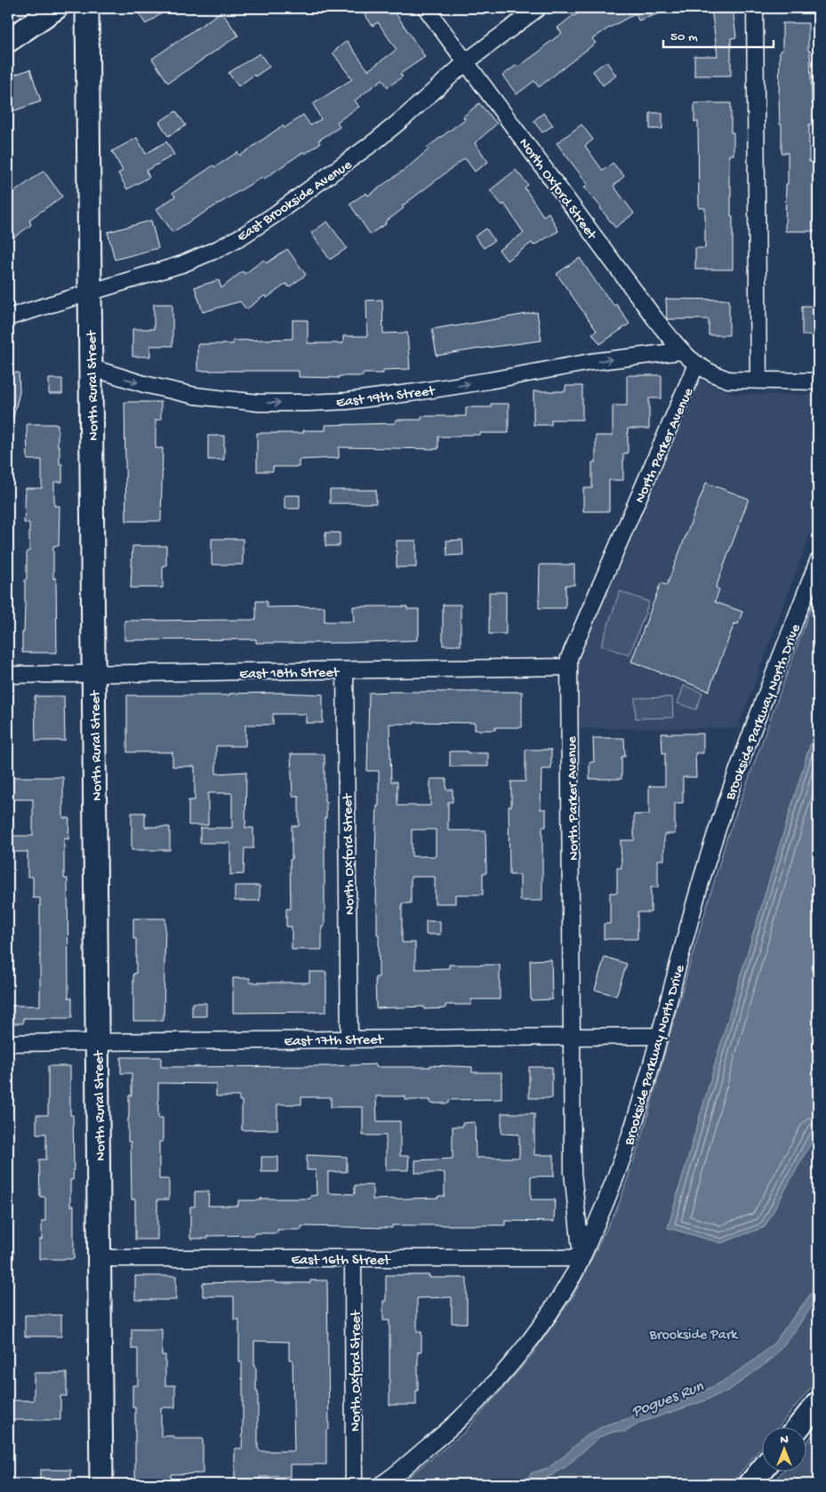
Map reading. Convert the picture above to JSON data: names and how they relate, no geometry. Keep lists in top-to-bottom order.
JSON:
{
  "streets": {
    "main road": ["North Rural Street"],
    "street": [
      "North Oxford Street",
      "East Brookside Avenue",
      "East 19th Street",
      "North Parker Avenue",
      "East 18th Street",
      "Brookside Parkway North Drive",
      "East 17th Street",
      "East 16th Street"
    ]
  },
  "crossings": [
    ["North Oxford Street", "East Brookside Avenue"],
    ["North Oxford Street", "East 19th Street"],
    ["North Oxford Street", "North Parker Avenue"],
    ["North Oxford Street", "East 18th Street"],
    ["North Oxford Street", "East 17th Street"],
    ["North Oxford Street", "East 16th Street"],
    ["East Brookside Avenue", "North Rural Street"],
    ["North Rural Street", "East 19th Street"],
    ["North Rural Street", "East 18th Street"],
    ["North Rural Street", "East 17th Street"],
    ["North Rural Street", "East 16th Street"],
    ["North Parker Avenue", "East 18th Street"],
    ["North Parker Avenue", "Brookside Parkway North Drive"],
    ["North Parker Avenue", "East 17th Street"],
    ["North Parker Avenue", "East 16th Street"],
    ["Brookside Parkway North Drive", "East 17th Street"],
    ["Brookside Parkway North Drive", "East 16th Street"]
  ],
  "one_way": ["East 19th Street"],
  "water": ["Pogues Run"],
  "parks": ["Brookside Park"],
  "scale_bar": "50 m",
  "north": "top"
}
